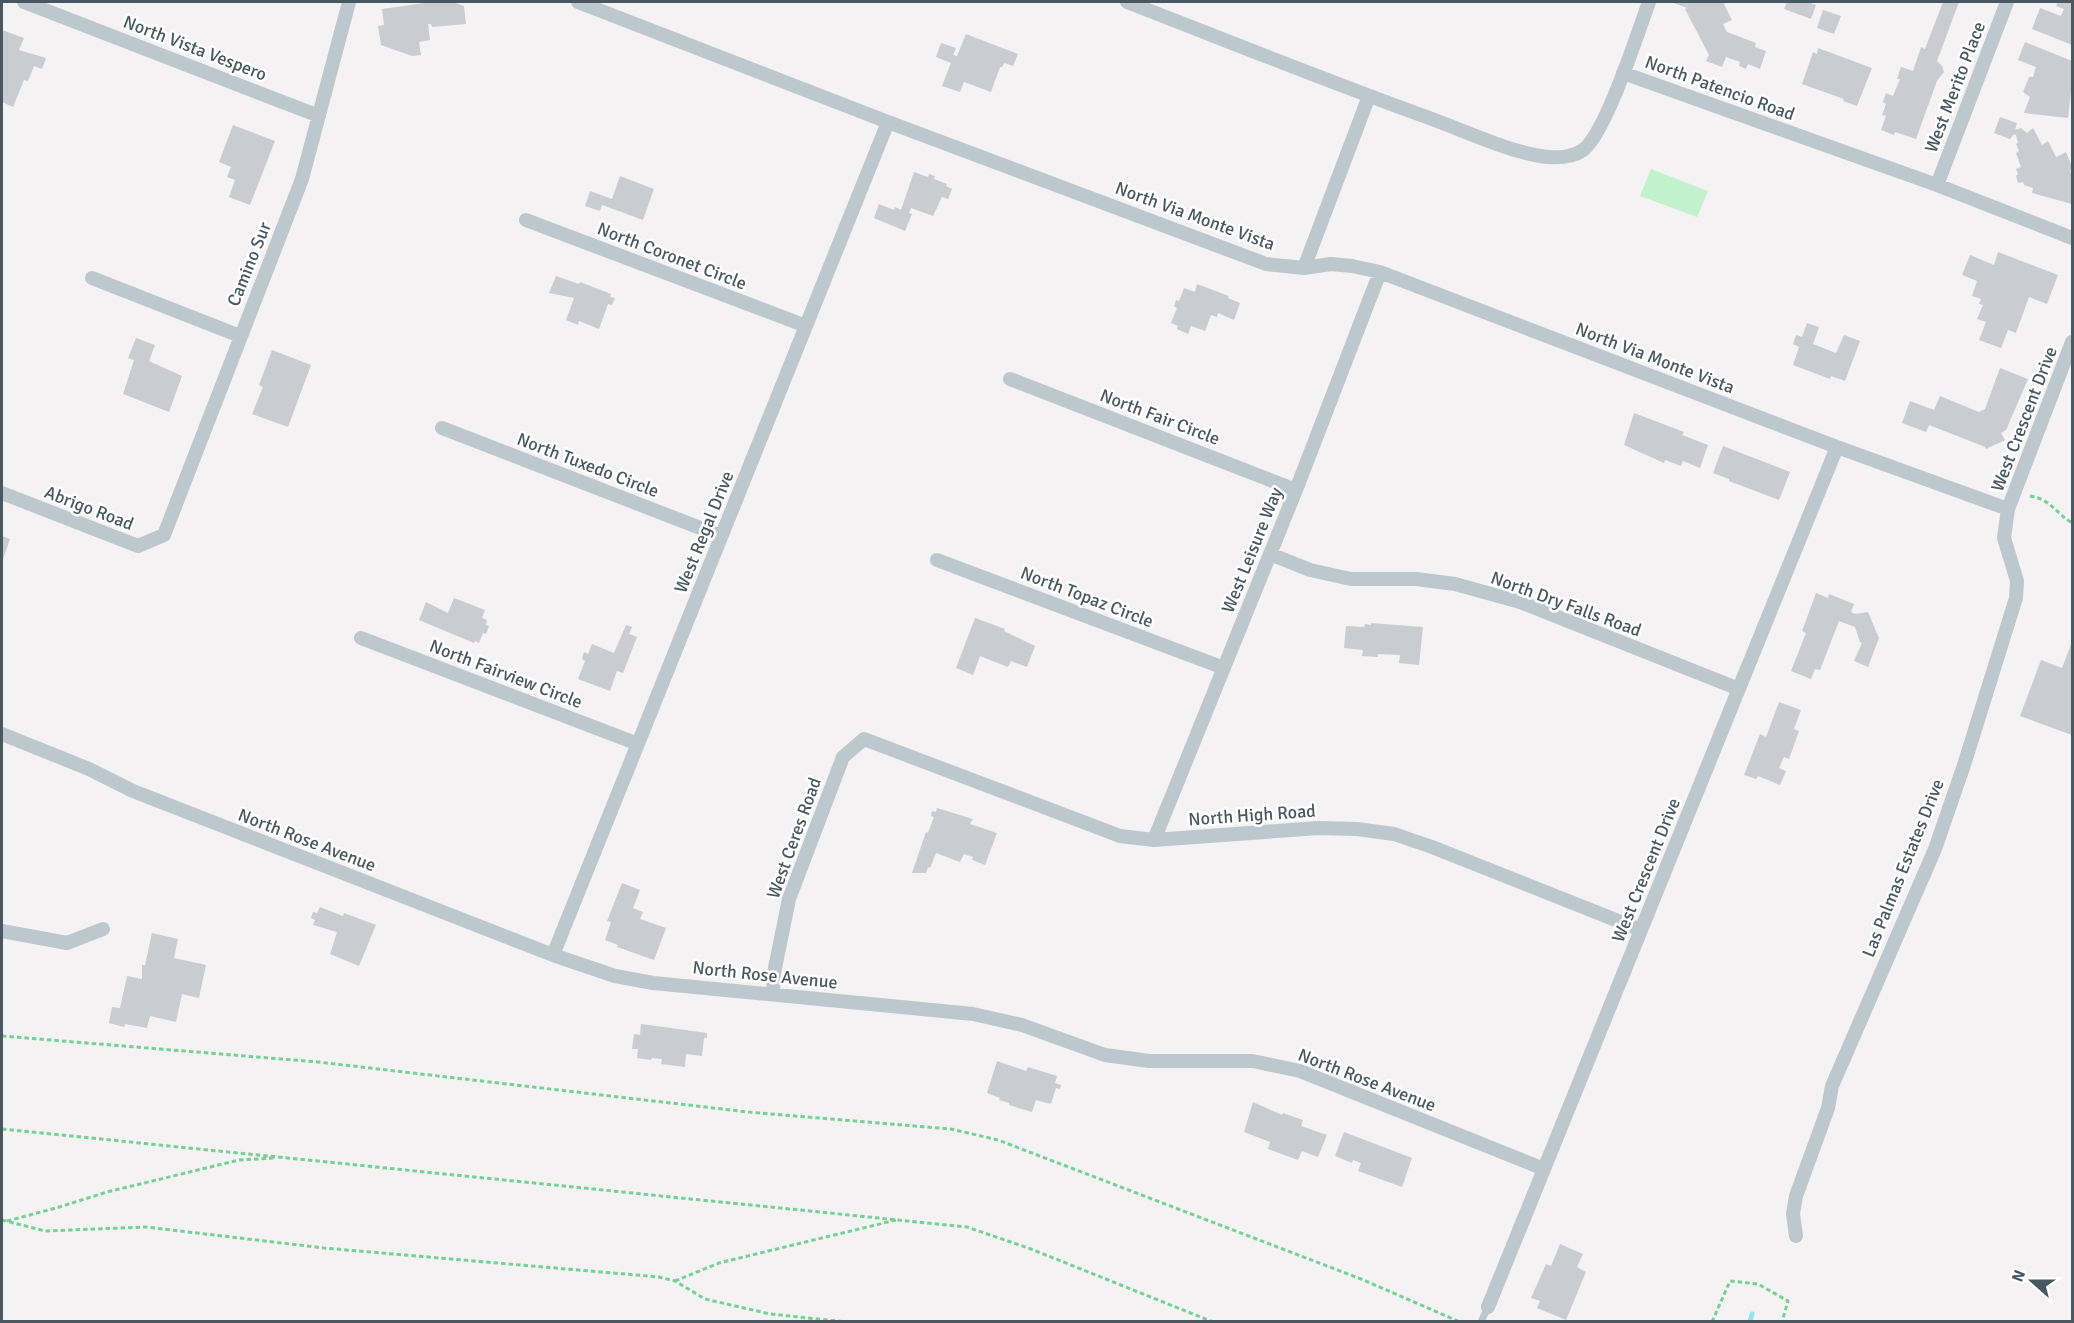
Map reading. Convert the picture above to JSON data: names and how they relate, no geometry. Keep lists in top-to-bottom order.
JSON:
{
  "streets": {
    "street": [
      "North Vista Vespero",
      "West Merito Place",
      "North Patencio Road",
      "North Via Monte Vista",
      "North Coronet Circle",
      "Camino Sur",
      "North Fair Circle",
      "West Crescent Drive",
      "North Tuxedo Circle",
      "Abrigo Road",
      "West Regal Drive",
      "West Leisure Way",
      "North Topaz Circle",
      "North Dry Falls Road",
      "North Fairview Circle",
      "North High Road",
      "West Ceres Road",
      "North Rose Avenue",
      "Las Palmas Estates Drive"
    ]
  },
  "crossings": [
    ["North Vista Vespero", "Camino Sur"],
    ["West Merito Place", "North Patencio Road"],
    ["North Via Monte Vista", "West Crescent Drive"],
    ["North Via Monte Vista", "West Regal Drive"],
    ["North Via Monte Vista", "West Leisure Way"],
    ["North Via Monte Vista", "Las Palmas Estates Drive"],
    ["North Coronet Circle", "West Regal Drive"],
    ["Camino Sur", "Abrigo Road"],
    ["North Fair Circle", "West Leisure Way"],
    ["West Crescent Drive", "North Dry Falls Road"],
    ["West Crescent Drive", "North High Road"],
    ["West Crescent Drive", "North Rose Avenue"],
    ["West Crescent Drive", "Las Palmas Estates Drive"],
    ["North Tuxedo Circle", "West Regal Drive"],
    ["West Regal Drive", "North Fairview Circle"],
    ["West Regal Drive", "North Rose Avenue"],
    ["West Leisure Way", "North Topaz Circle"],
    ["West Leisure Way", "North Dry Falls Road"],
    ["West Leisure Way", "North High Road"],
    ["North High Road", "West Ceres Road"],
    ["West Ceres Road", "North Rose Avenue"]
  ],
  "north": "left"
}
